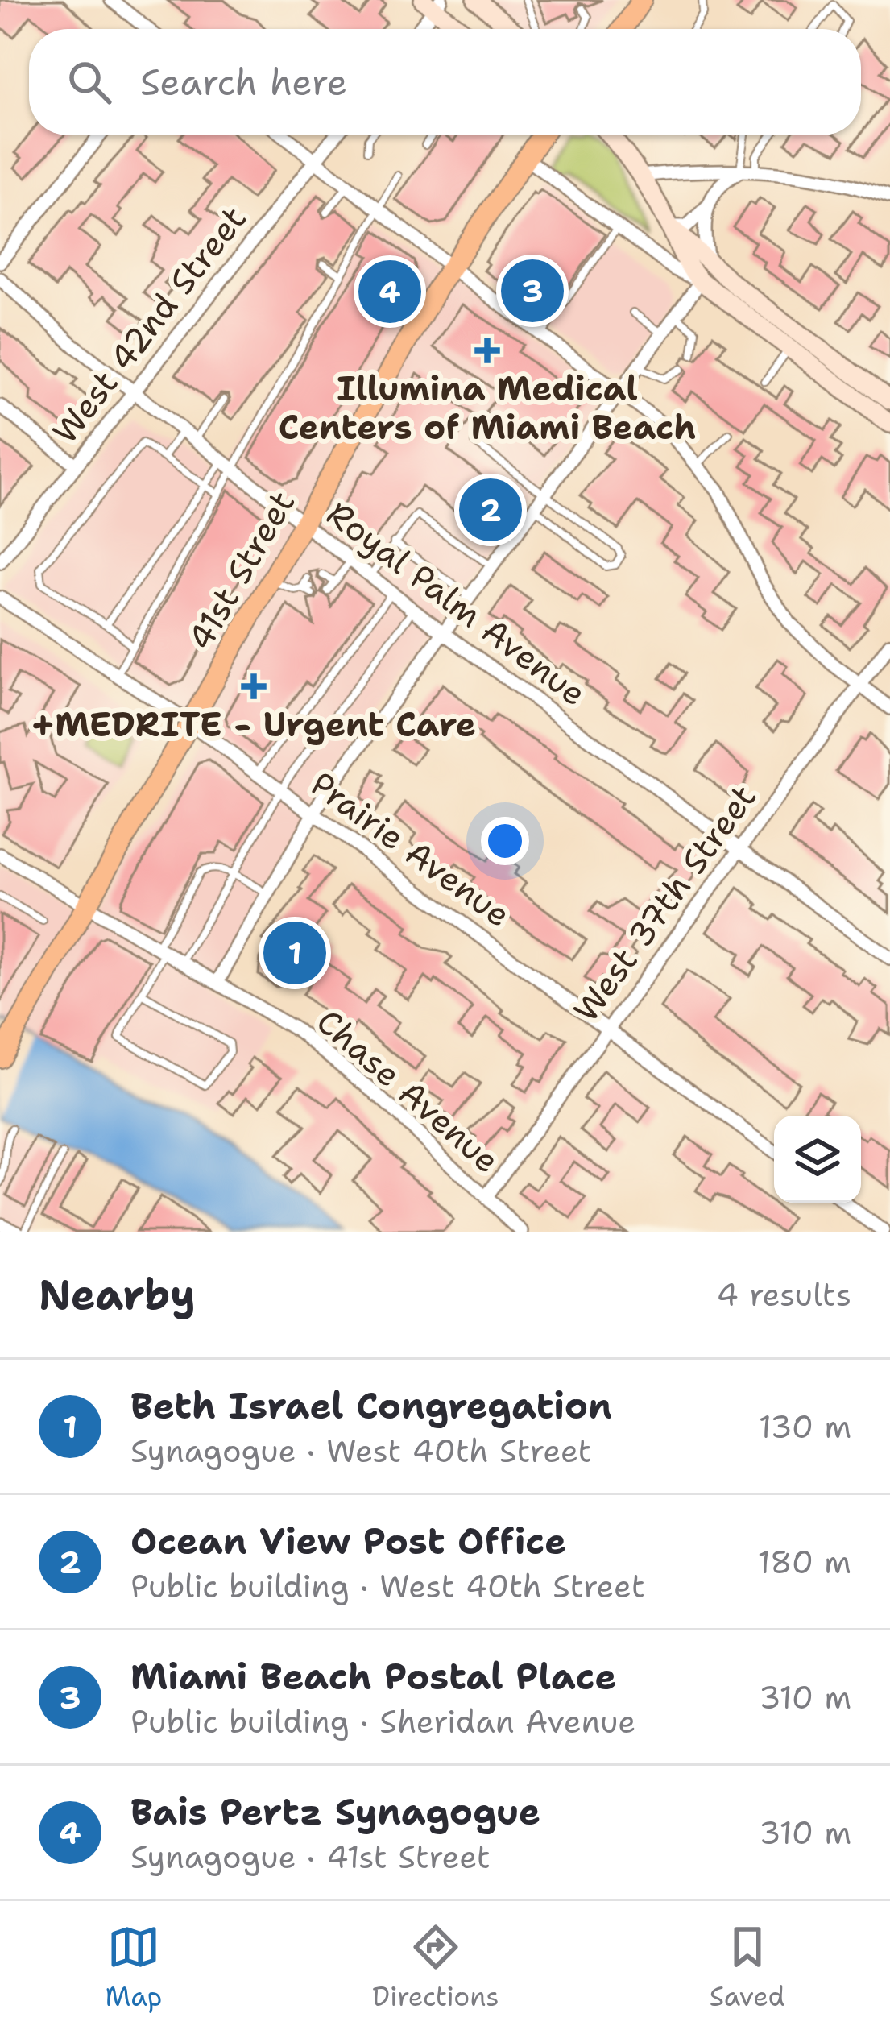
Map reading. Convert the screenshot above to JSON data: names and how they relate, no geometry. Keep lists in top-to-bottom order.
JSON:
{
  "streets": {
    "main road": ["41st Street"],
    "street": [
      "West 42nd Street",
      "Royal Palm Avenue",
      "Prairie Avenue",
      "West 37th Street",
      "Chase Avenue"
    ]
  },
  "crossings": [
    ["West 42nd Street", "Royal Palm Avenue"],
    ["41st Street", "Royal Palm Avenue"],
    ["41st Street", "Prairie Avenue"],
    ["41st Street", "Chase Avenue"],
    ["Royal Palm Avenue", "West 37th Street"],
    ["Prairie Avenue", "West 37th Street"],
    ["West 37th Street", "Chase Avenue"]
  ],
  "places": {
    "health": ["Illumina Medical Centers of Miami Beach", "+MEDRITE - Urgent Care"]
  },
  "page": {
    "search": "Search here",
    "pins": [
      "3",
      "4",
      "2",
      "1"
    ],
    "heading": ["Nearby", "4 results"],
    "list": [
      {
        "mark": "1",
        "name": "Beth Israel Congregation",
        "note": "Synagogue · West 40th Street",
        "value": "130 m"
      },
      {
        "mark": "2",
        "name": "Ocean View Post Office",
        "note": "Public building · West 40th Street",
        "value": "180 m"
      },
      {
        "mark": "3",
        "name": "Miami Beach Postal Place",
        "note": "Public building · Sheridan Avenue",
        "value": "310 m"
      },
      {
        "mark": "4",
        "name": "Bais Pertz Synagogue",
        "note": "Synagogue · 41st Street",
        "value": "310 m"
      }
    ],
    "nav": ["Map", "Directions", "Saved"]
  }
}
